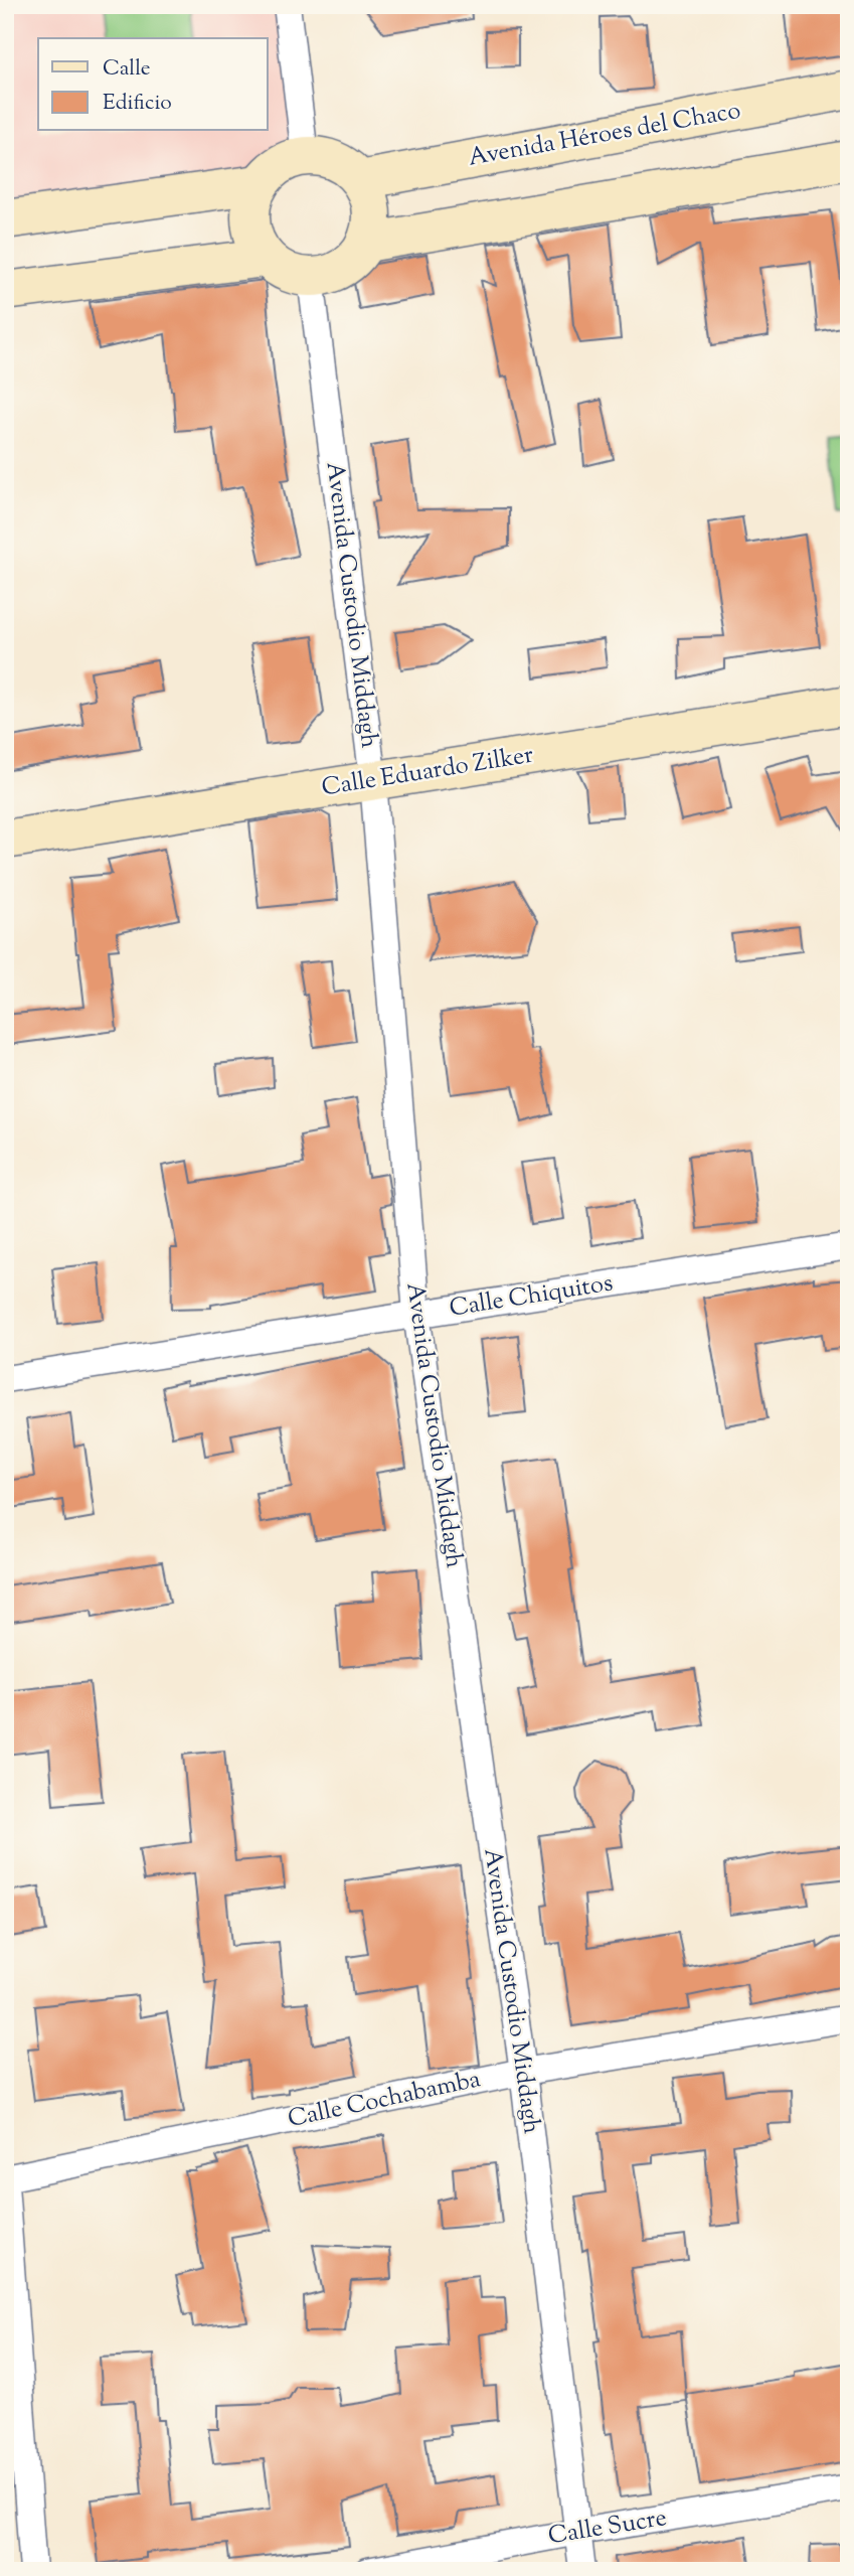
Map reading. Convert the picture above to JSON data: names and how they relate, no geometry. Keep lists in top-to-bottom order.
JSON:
{
  "streets": {
    "street": [
      "Avenida Héroes del Chaco",
      "Avenida Custodio Middagh",
      "Calle Eduardo Zilker",
      "Calle Chiquitos",
      "Calle Cochabamba",
      "Calle Sucre"
    ]
  },
  "crossings": [
    ["Avenida Héroes del Chaco", "Avenida Custodio Middagh"],
    ["Avenida Custodio Middagh", "Calle Eduardo Zilker"],
    ["Avenida Custodio Middagh", "Calle Chiquitos"],
    ["Avenida Custodio Middagh", "Calle Cochabamba"],
    ["Avenida Custodio Middagh", "Calle Sucre"]
  ],
  "legend": ["Calle", "Edificio"]
}
